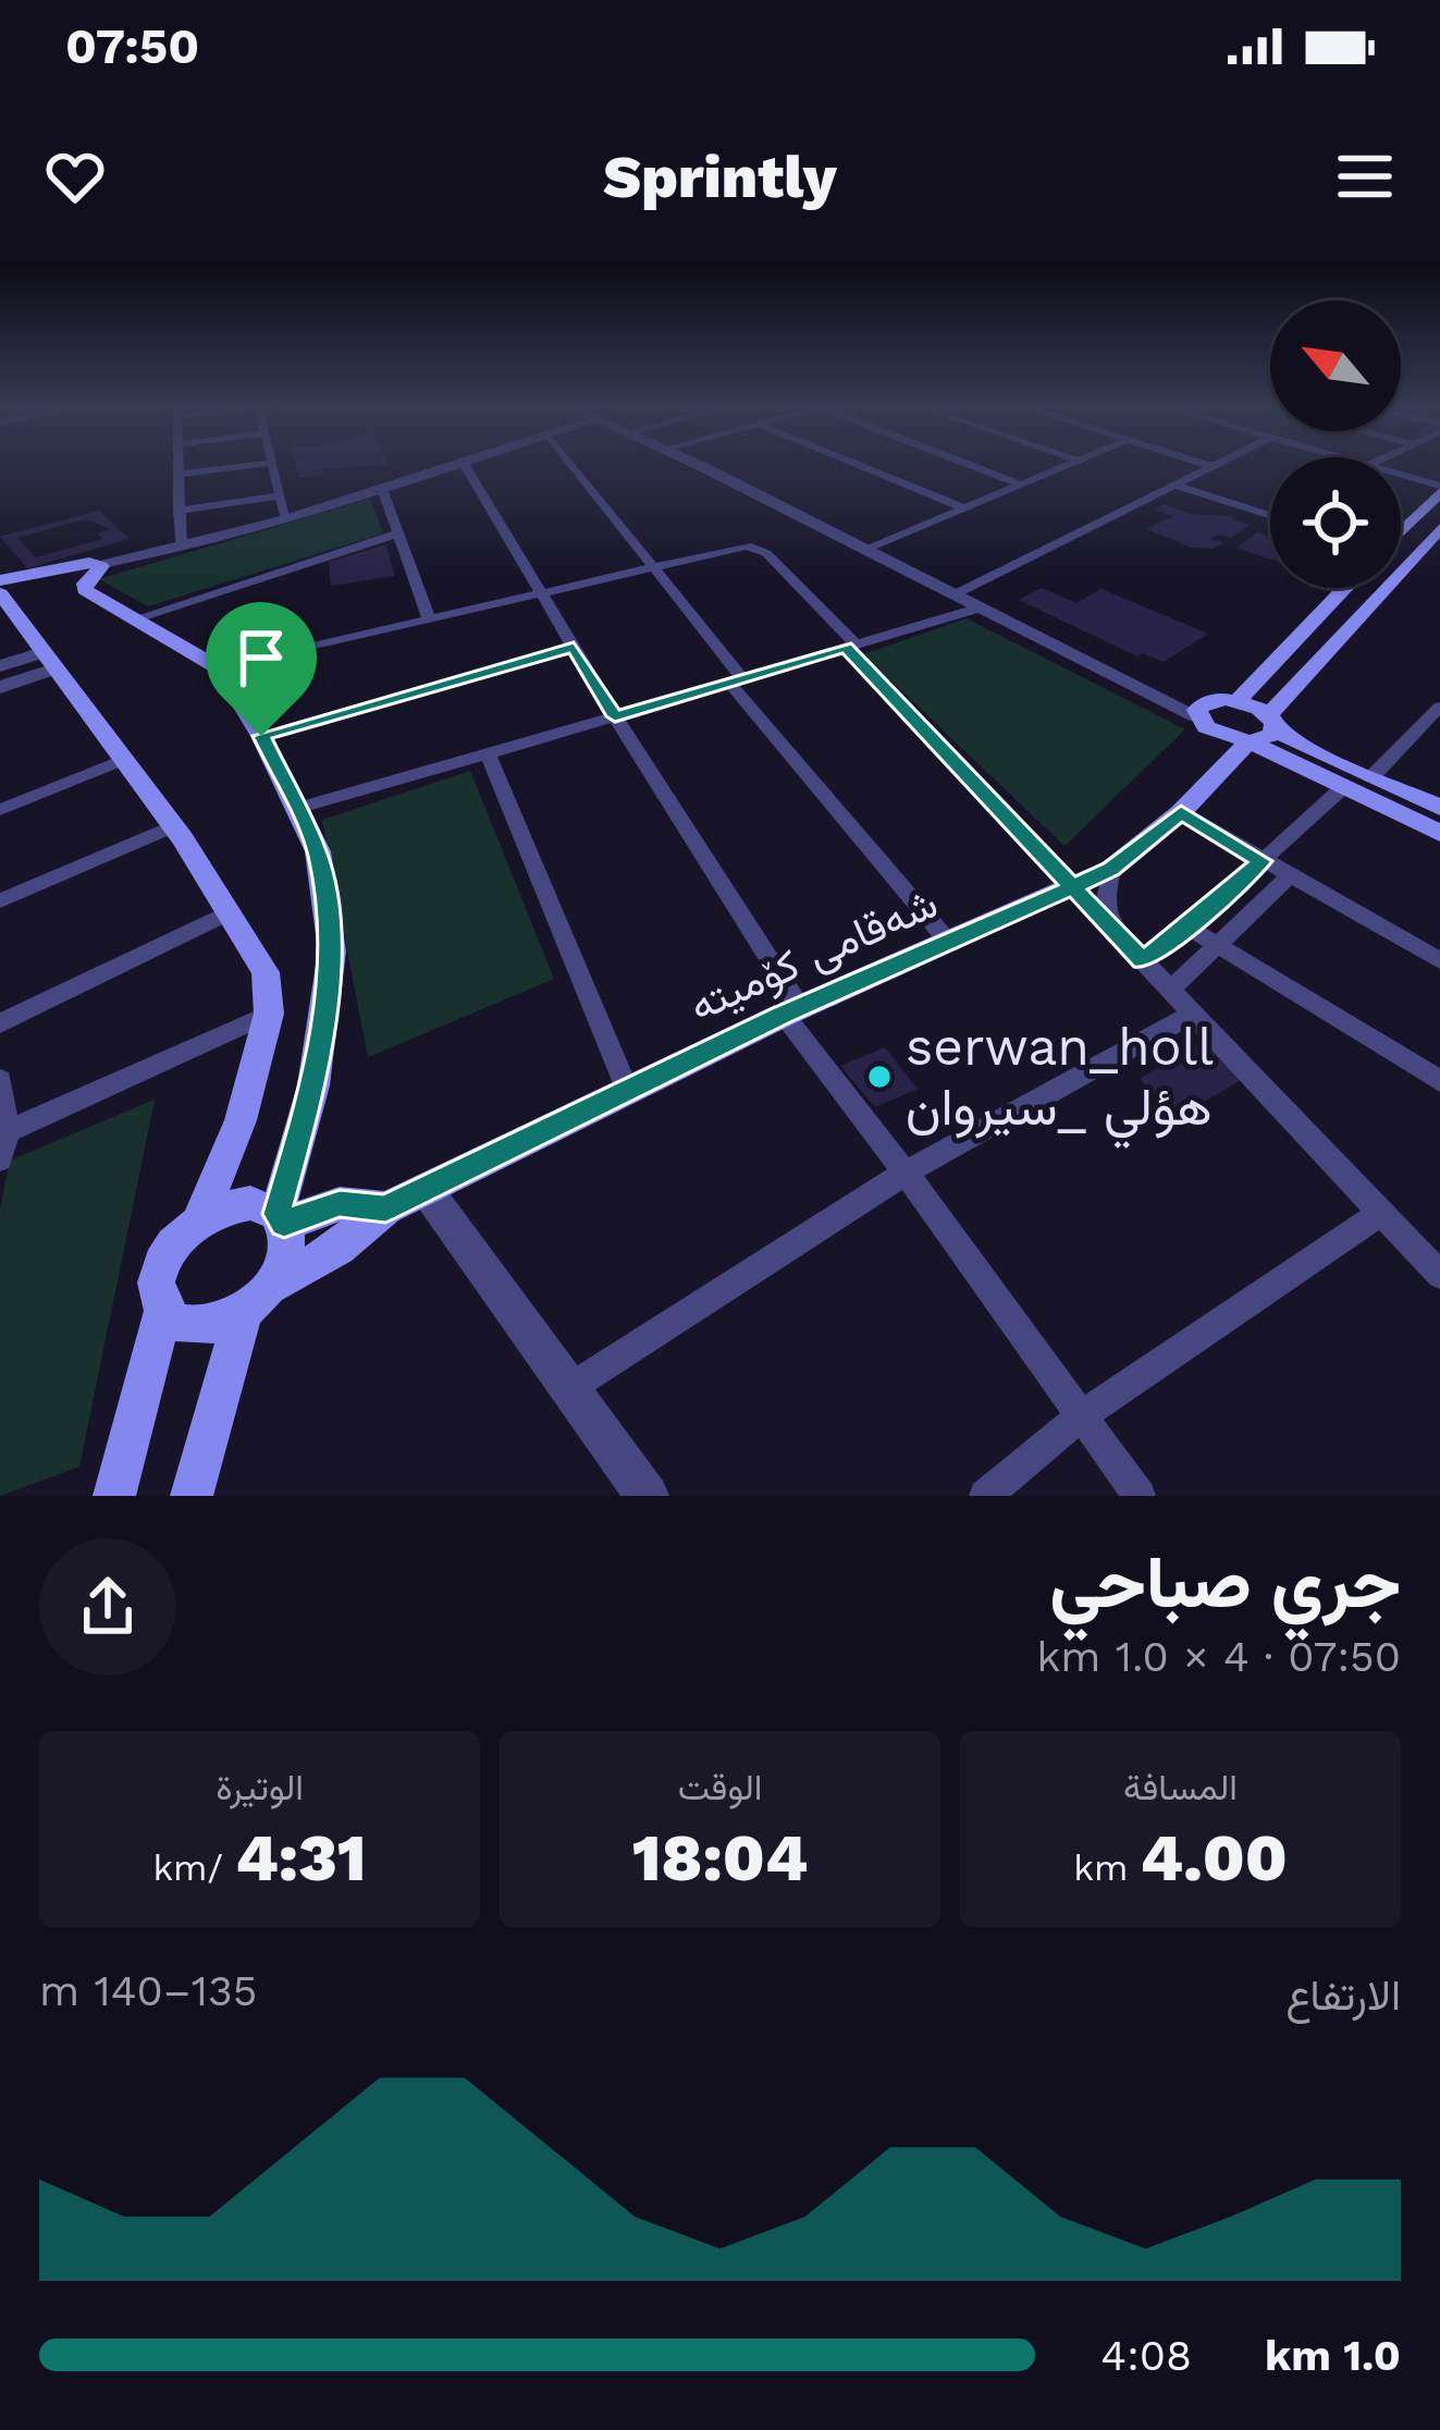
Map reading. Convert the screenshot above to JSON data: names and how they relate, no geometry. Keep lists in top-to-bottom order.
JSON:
{
  "streets": {
    "main road": ["شەقامی کۆمیتە"]
  },
  "places": ["serwan_holl هؤلي _سيروان"],
  "north": "top left",
  "page": {
    "status": "07:50",
    "header": "Sprintly",
    "heading": ["جري صباحي", "07:50 · 4 × 1.0 km"],
    "stats": [
      ["المسافة", "4.00 km"],
      ["الوقت", "18:04"],
      ["الوتيرة", "4:31 /km"]
    ],
    "chart": ["الارتفاع", "135–140 m"],
    "list": [
      {
        "name": "1.0 km",
        "note": "4:08"
      }
    ]
  }
}
